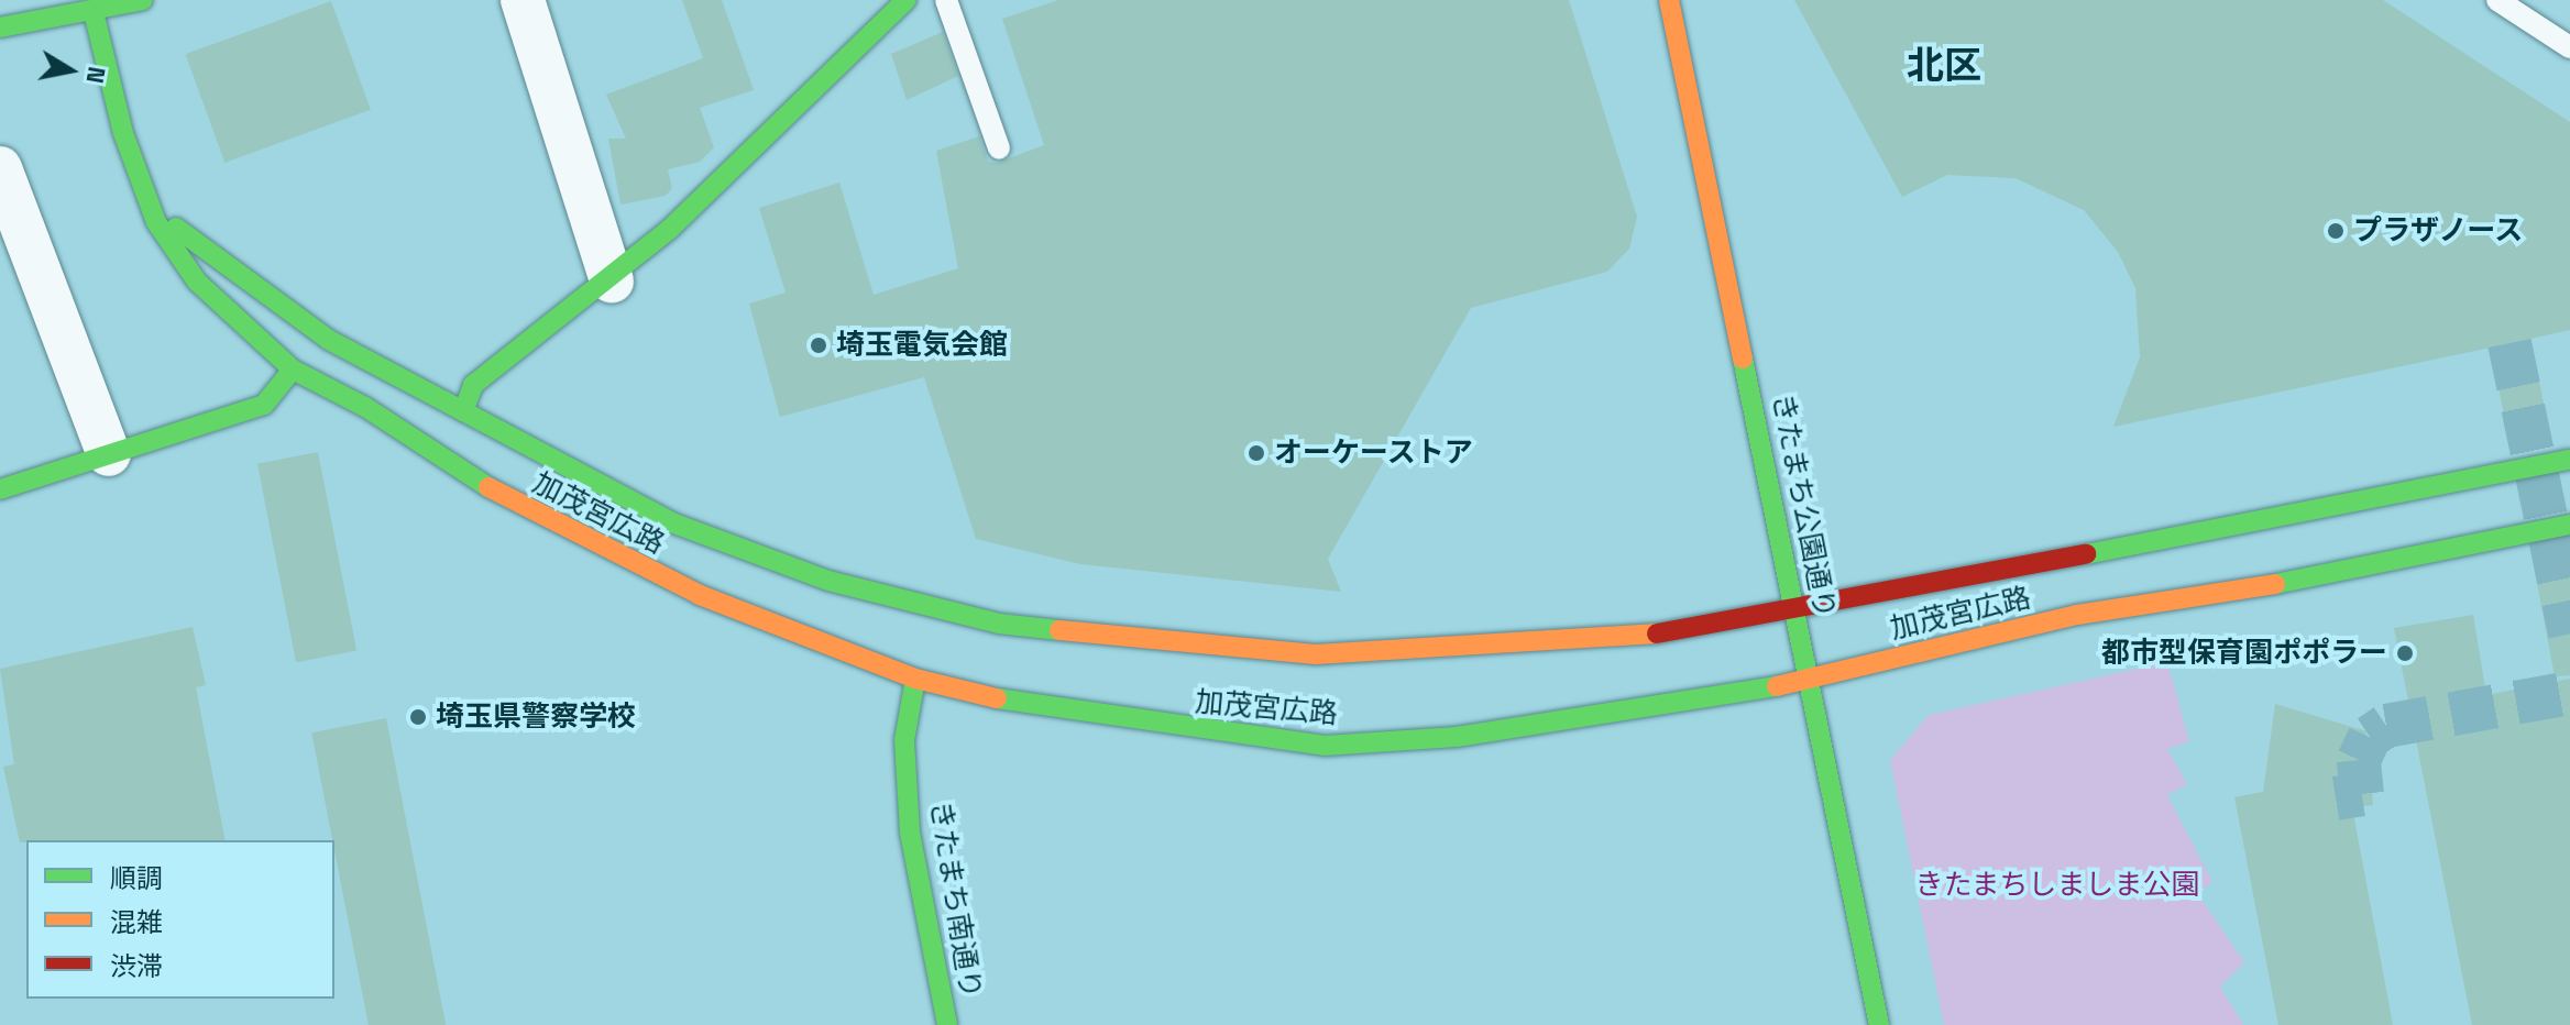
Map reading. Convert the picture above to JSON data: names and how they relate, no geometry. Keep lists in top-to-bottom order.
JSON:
{
  "streets": {
    "street": ["きたまち公園通り", "加茂宮広路", "きたまち南通り"]
  },
  "crossings": [
    ["きたまち公園通り", "加茂宮広路"],
    ["加茂宮広路", "きたまち南通り"]
  ],
  "districts": ["北区"],
  "parks": ["きたまちしましま公園"],
  "places": [
    "プラザノース",
    "埼玉電気会館",
    "オーケーストア",
    "都市型保育園ポポラー",
    "埼玉県警察学校"
  ],
  "legend": ["順調", "混雑", "渋滞"],
  "north": "right"
}
